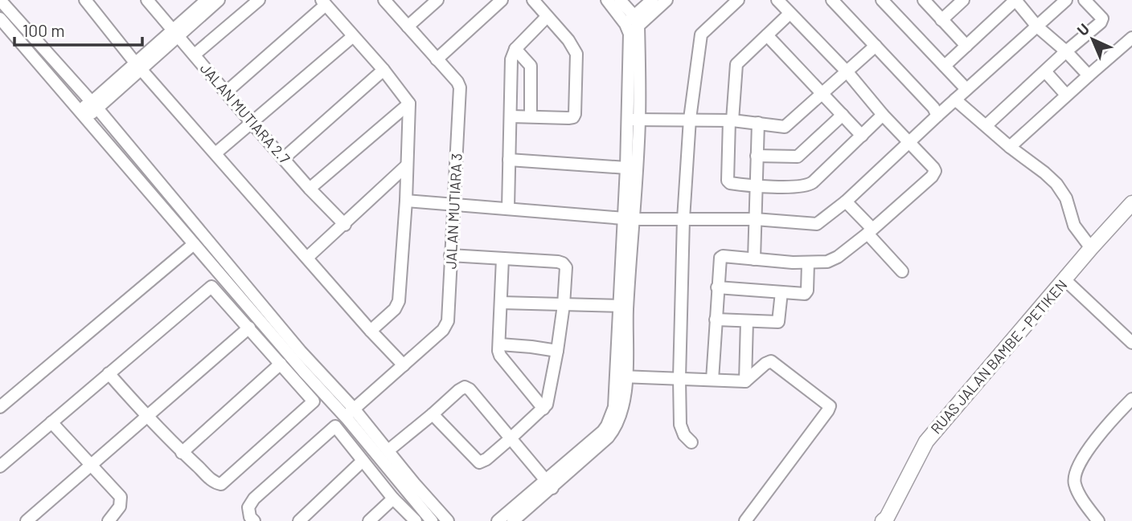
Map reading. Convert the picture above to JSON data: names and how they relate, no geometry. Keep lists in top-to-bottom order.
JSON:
{
  "streets": {
    "main road": ["RUAS JALAN BAMBE - PETIKEN"],
    "street": ["JALAN MUTIARA 2.7", "JALAN MUTIARA 3"]
  },
  "scale_bar": "100 m",
  "north": "top left"
}
